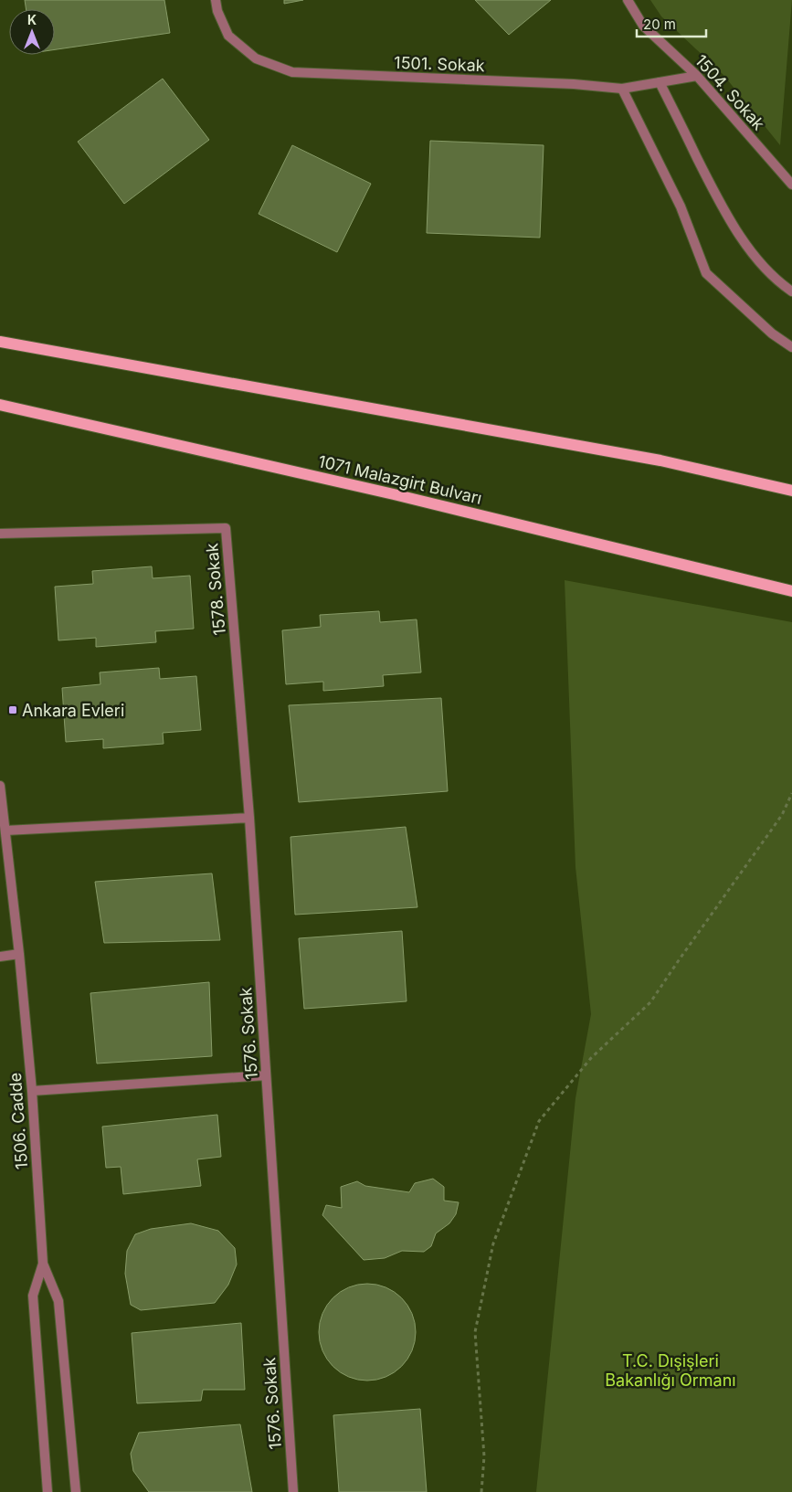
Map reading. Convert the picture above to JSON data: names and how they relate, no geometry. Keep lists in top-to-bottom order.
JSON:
{
  "streets": {
    "main road": ["1071 Malazgirt Bulvarı"],
    "street": [
      "1501. Sokak",
      "1504. Sokak",
      "1578. Sokak",
      "1576. Sokak",
      "1506. Cadde"
    ]
  },
  "crossings": [
    ["1501. Sokak", "1504. Sokak"],
    ["1578. Sokak", "1576. Sokak"]
  ],
  "parks": ["T.C. Dışişleri Bakanlığı Ormanı"],
  "places": {
    "transit": ["Ankara Evleri"]
  },
  "scale_bar": "20 m",
  "north": "top"
}
